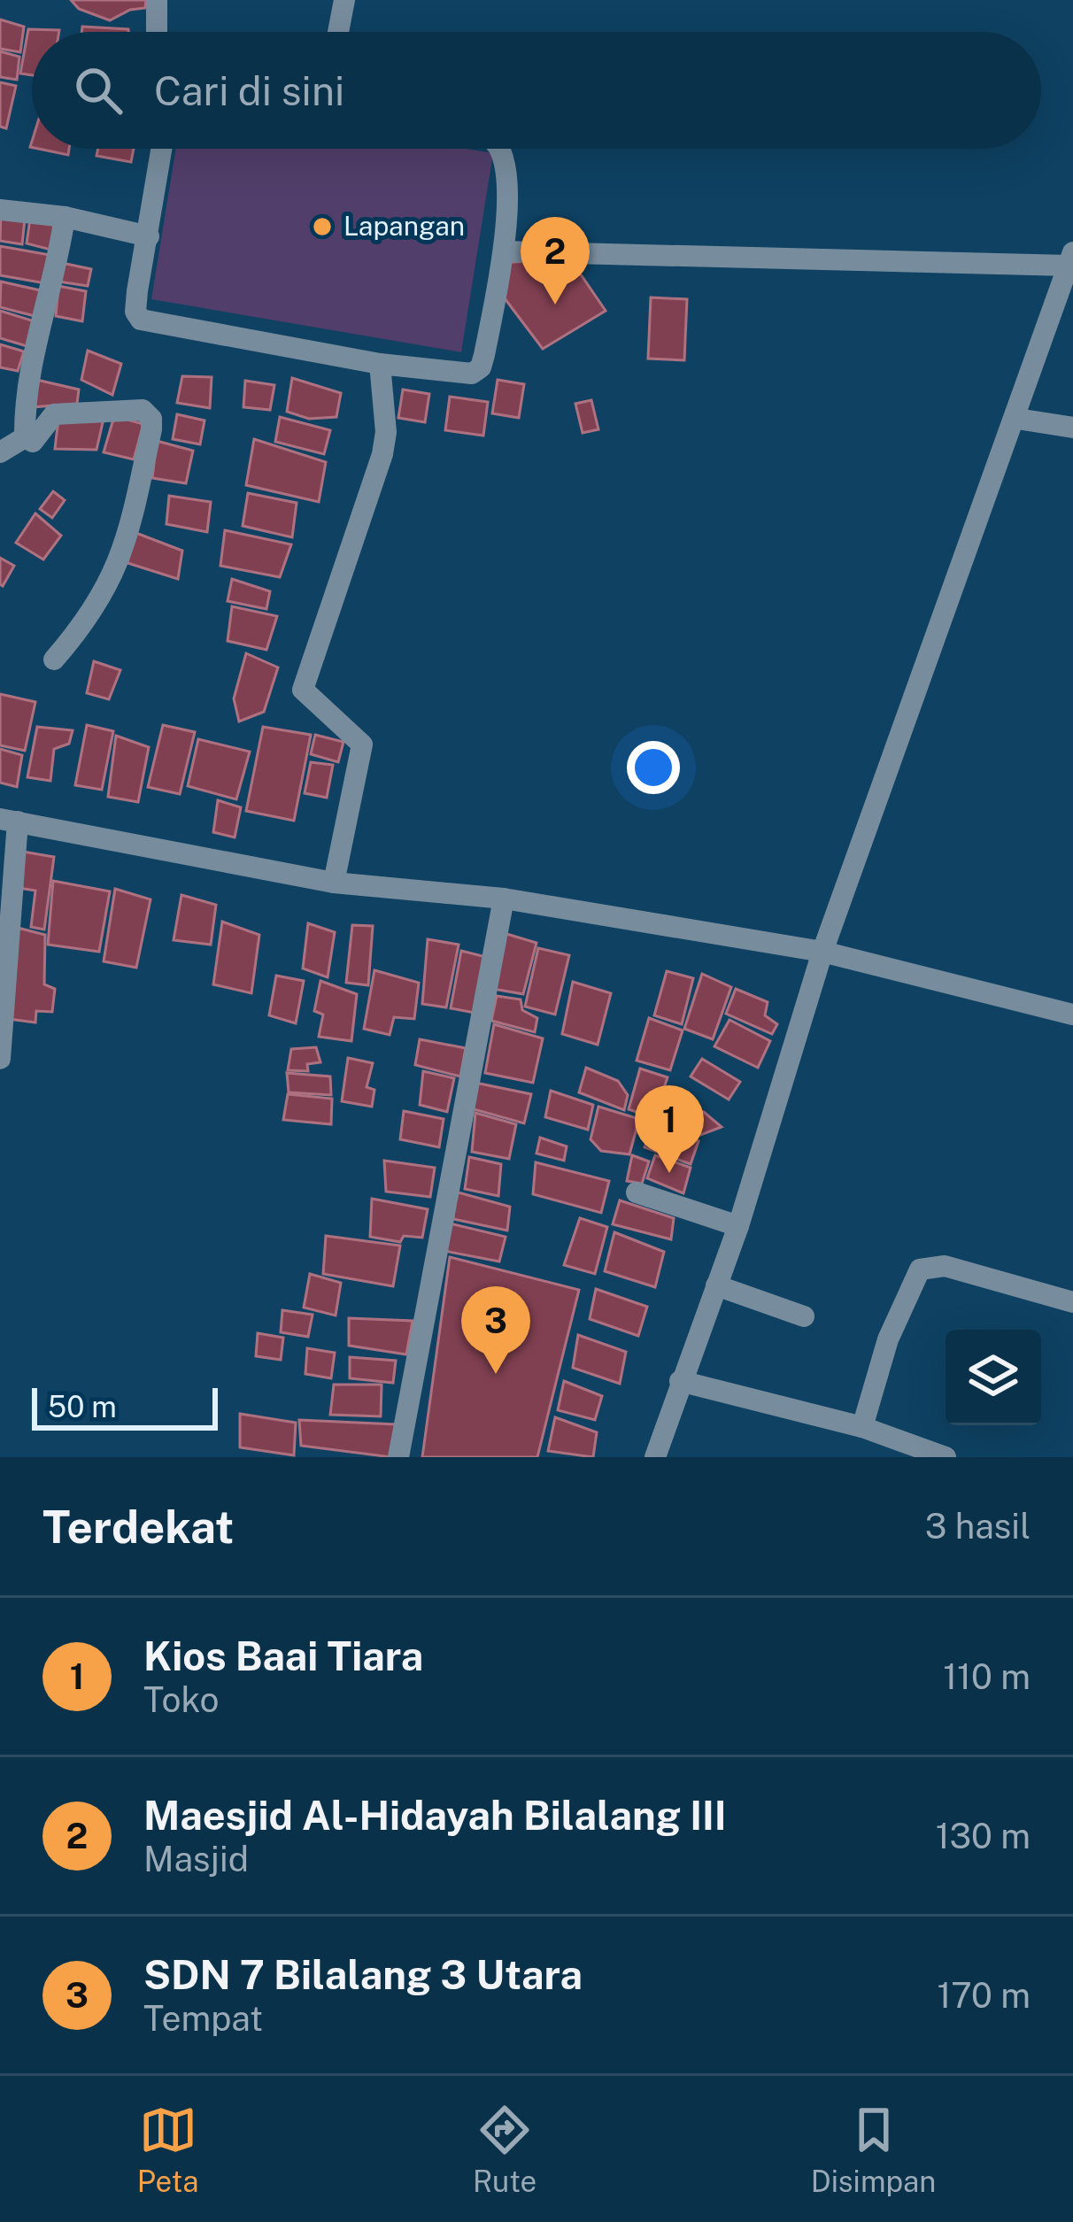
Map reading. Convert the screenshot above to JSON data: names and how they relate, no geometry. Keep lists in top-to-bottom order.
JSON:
{
  "places": ["Lapangan"],
  "scale_bar": "50 m",
  "page": {
    "search": "Cari di sini",
    "pins": ["2", "1", "3"],
    "scale": "50 m",
    "heading": ["Terdekat", "3 hasil"],
    "list": [
      {
        "mark": "1",
        "name": "Kios Baai Tiara",
        "note": "Toko",
        "value": "110 m"
      },
      {
        "mark": "2",
        "name": "Maesjid Al-Hidayah Bilalang III",
        "note": "Masjid",
        "value": "130 m"
      },
      {
        "mark": "3",
        "name": "SDN 7 Bilalang 3 Utara",
        "note": "Tempat",
        "value": "170 m"
      }
    ],
    "nav": ["Peta", "Rute", "Disimpan"]
  }
}
